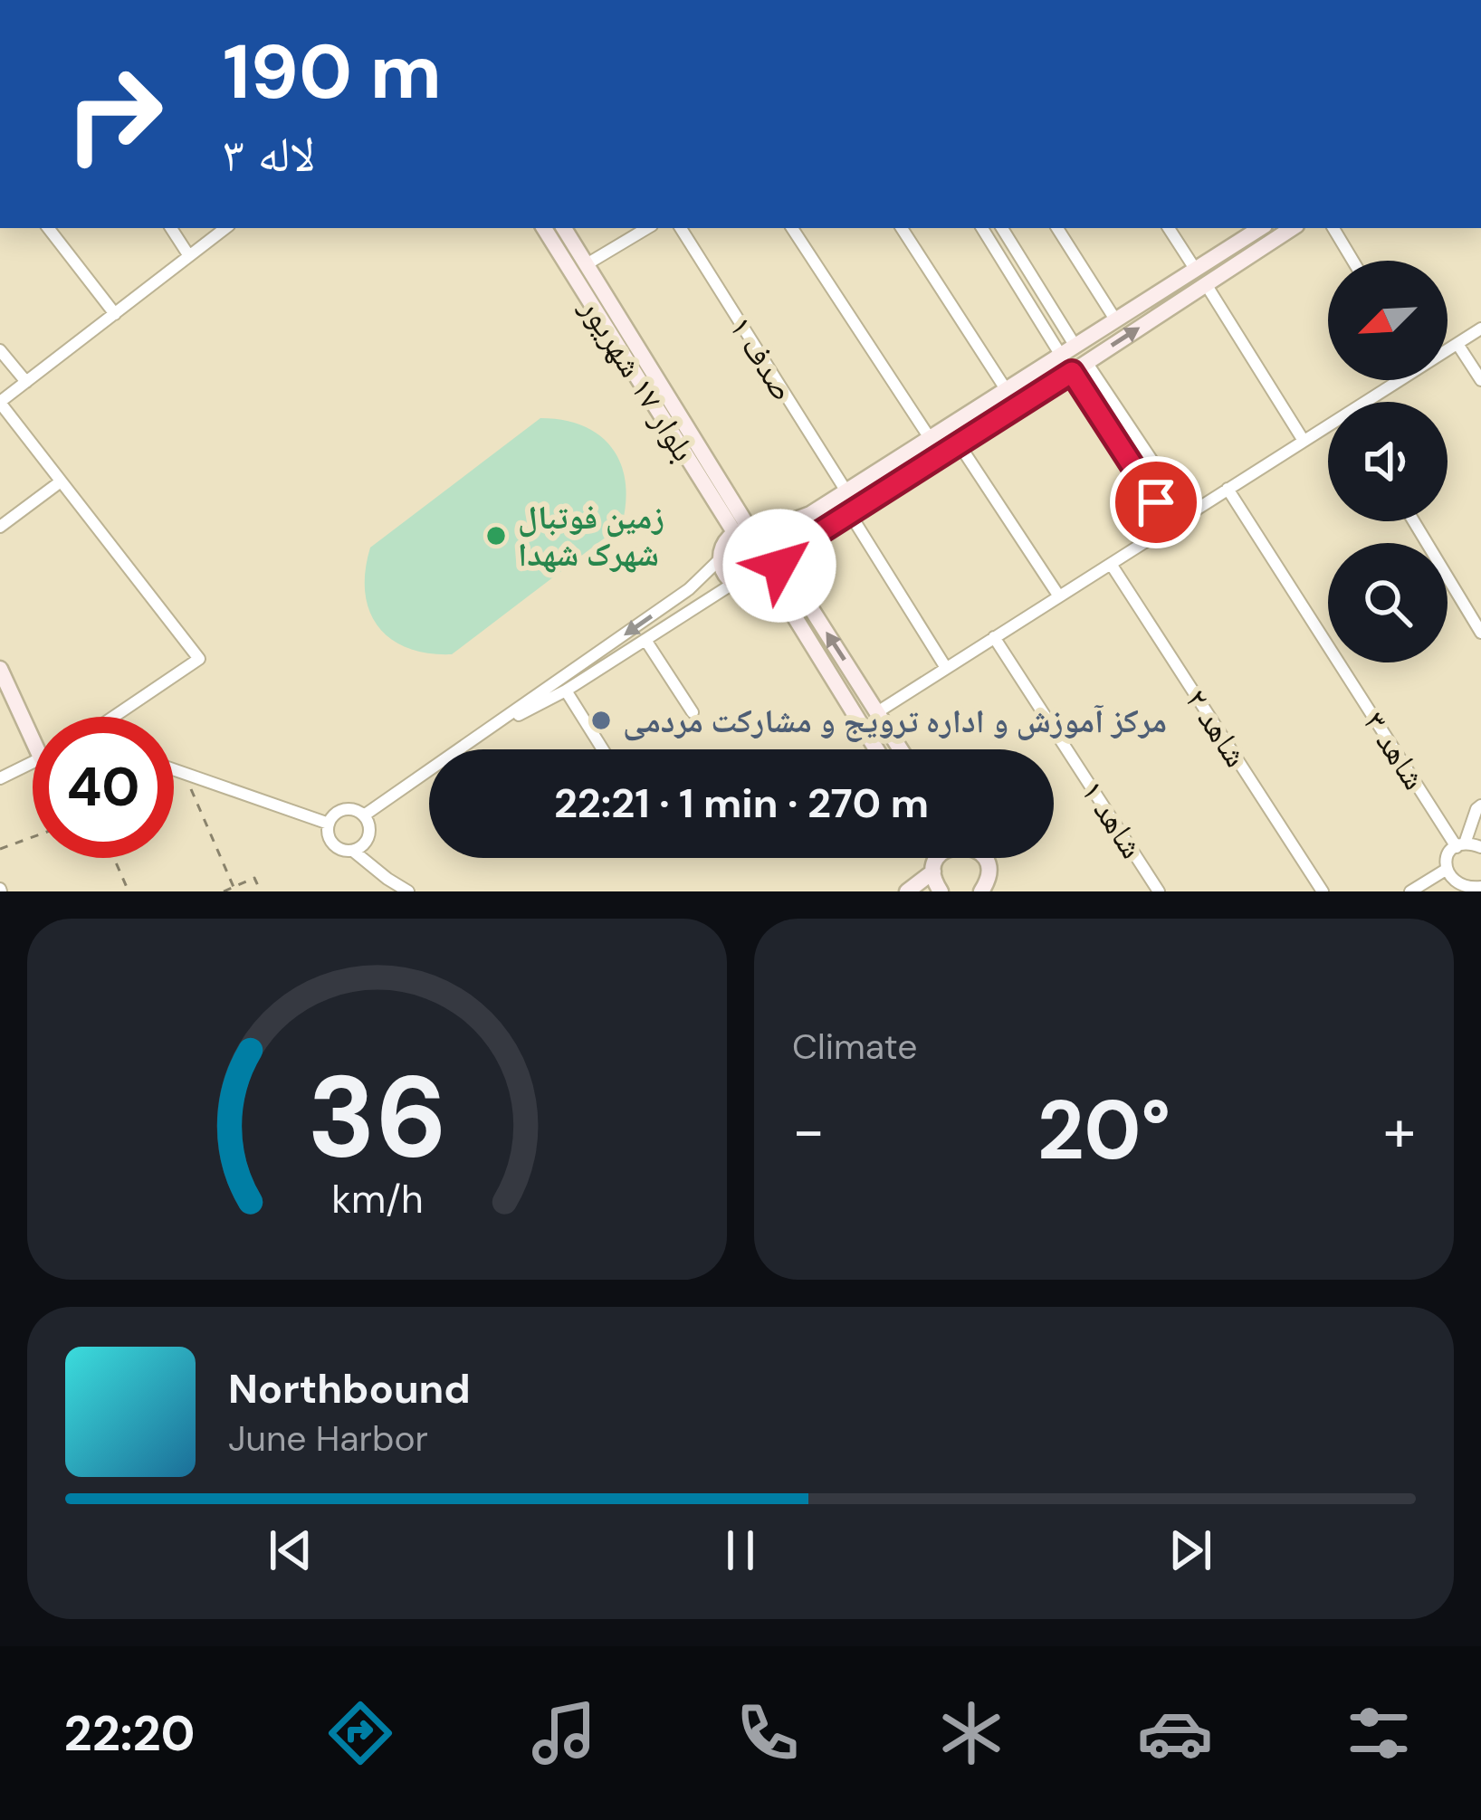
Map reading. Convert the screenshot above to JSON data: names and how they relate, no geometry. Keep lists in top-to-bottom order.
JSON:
{
  "streets": {
    "street": [
      "صدف ۱",
      "بلوار ۱۷ شهریور",
      "شاهد ۲",
      "شاهد ۳",
      "شاهد ۱"
    ]
  },
  "places": ["زمین فوتبال شهرک شهدا", "مرکز آموزش و اداره ترویج و مشارکت مردمی"],
  "north": "bottom left",
  "page": {
    "turn": ["190 m", "لاله ۳"],
    "limit": "40",
    "trip": "22:21 · 1 min · 270 m",
    "tile": "Climate",
    "heat": ["−", "20°", "+"],
    "song": ["Northbound", "June Harbor"],
    "tabs": "22:20",
    "gauge": ["36", "km/h"]
  }
}
